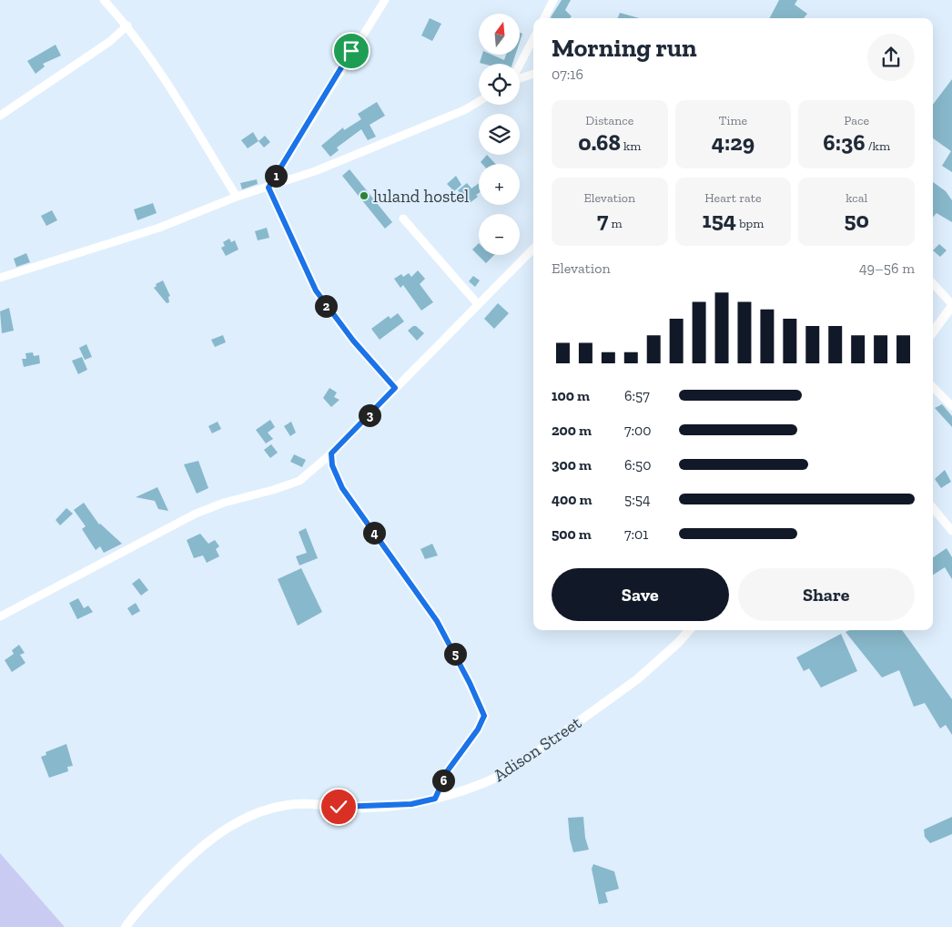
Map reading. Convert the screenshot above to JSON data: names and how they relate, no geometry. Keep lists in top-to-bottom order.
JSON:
{
  "streets": {
    "street": ["Adison Street"]
  },
  "places": ["luland hostel"],
  "north": "top",
  "page": {
    "map_buttons": ["+", "−"],
    "heading": ["Morning run", "07:16"],
    "stats": [
      ["Distance", "0.68 km"],
      ["Time", "4:29"],
      ["Pace", "6:36 /km"],
      ["Elevation", "7 m"],
      ["Heart rate", "154 bpm"],
      ["kcal", "50"]
    ],
    "pins": [
      "1",
      "2",
      "3",
      "4",
      "5",
      "6"
    ],
    "chart": ["Elevation", "49–56 m"],
    "list": [
      {
        "name": "100 m",
        "note": "6:57"
      },
      {
        "name": "200 m",
        "note": "7:00"
      },
      {
        "name": "300 m",
        "note": "6:50"
      },
      {
        "name": "400 m",
        "note": "5:54"
      },
      {
        "name": "500 m",
        "note": "7:01"
      }
    ],
    "buttons": ["Save", "Share"]
  }
}
